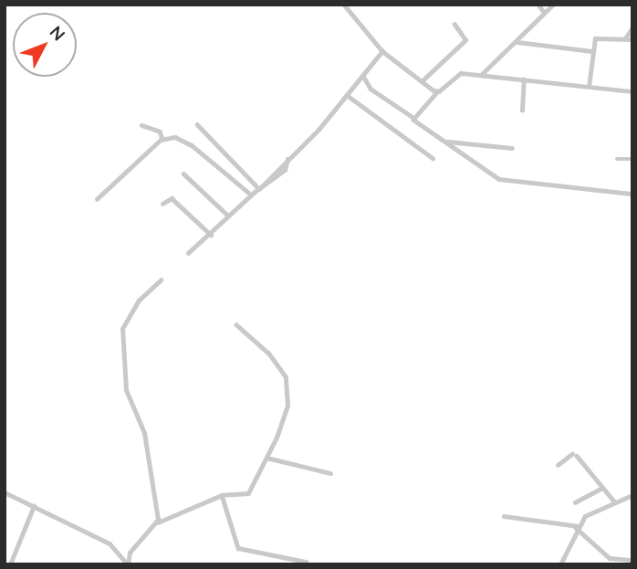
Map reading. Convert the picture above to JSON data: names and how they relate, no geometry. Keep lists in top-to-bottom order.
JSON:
{
  "north": "top right"
}
